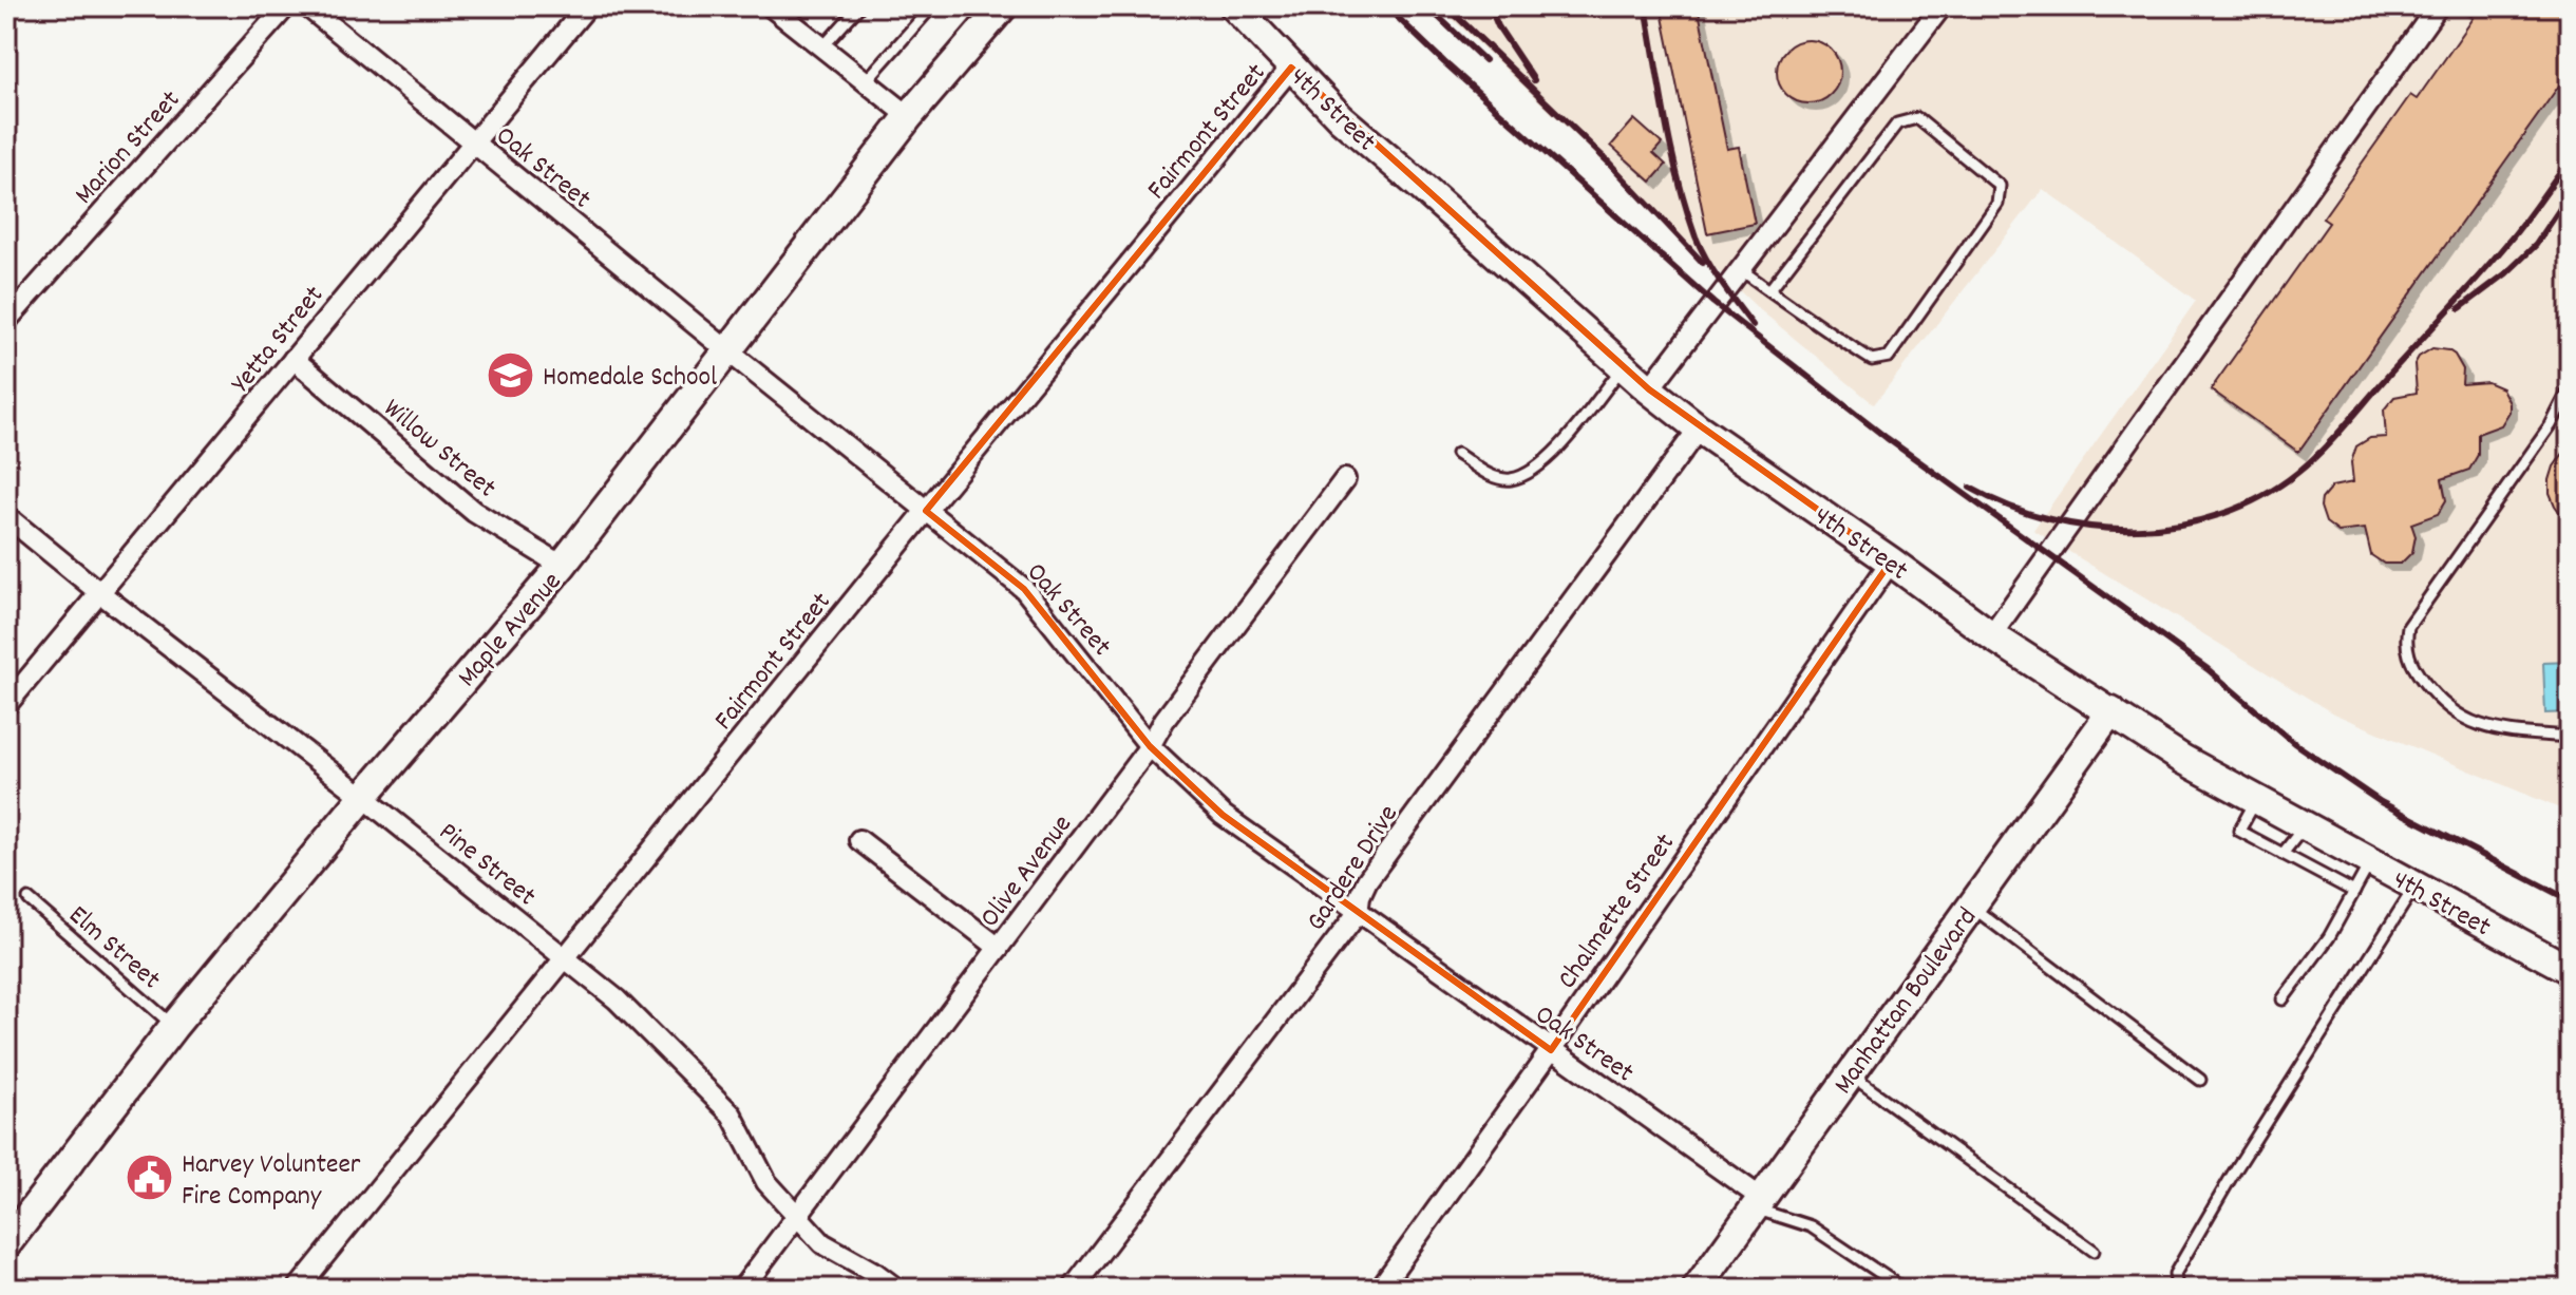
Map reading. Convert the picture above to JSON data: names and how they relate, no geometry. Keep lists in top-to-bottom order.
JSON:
{
  "streets": {
    "street": [
      "4th Street",
      "Fairmont Street",
      "Marion Street",
      "Oak Street",
      "Yetta Street",
      "Willow Street",
      "Maple Avenue",
      "Pine Street",
      "Gardere Drive",
      "Olive Avenue",
      "Chalmette Street",
      "Manhattan Boulevard"
    ],
    "lane": ["Elm Street"]
  },
  "crossings": [
    ["4th Street", "Fairmont Street"],
    ["4th Street", "Gardere Drive"],
    ["4th Street", "Chalmette Street"],
    ["4th Street", "Manhattan Boulevard"],
    ["Fairmont Street", "Oak Street"],
    ["Fairmont Street", "Pine Street"],
    ["Oak Street", "Yetta Street"],
    ["Oak Street", "Maple Avenue"],
    ["Oak Street", "Gardere Drive"],
    ["Oak Street", "Olive Avenue"],
    ["Oak Street", "Chalmette Street"],
    ["Oak Street", "Manhattan Boulevard"],
    ["Yetta Street", "Willow Street"],
    ["Yetta Street", "Pine Street"],
    ["Willow Street", "Maple Avenue"],
    ["Maple Avenue", "Pine Street"],
    ["Maple Avenue", "Elm Street"],
    ["Pine Street", "Olive Avenue"]
  ],
  "places": {
    "school or university": ["Homedale School"],
    "public building": ["Harvey Volunteer Fire Company"]
  }
}
